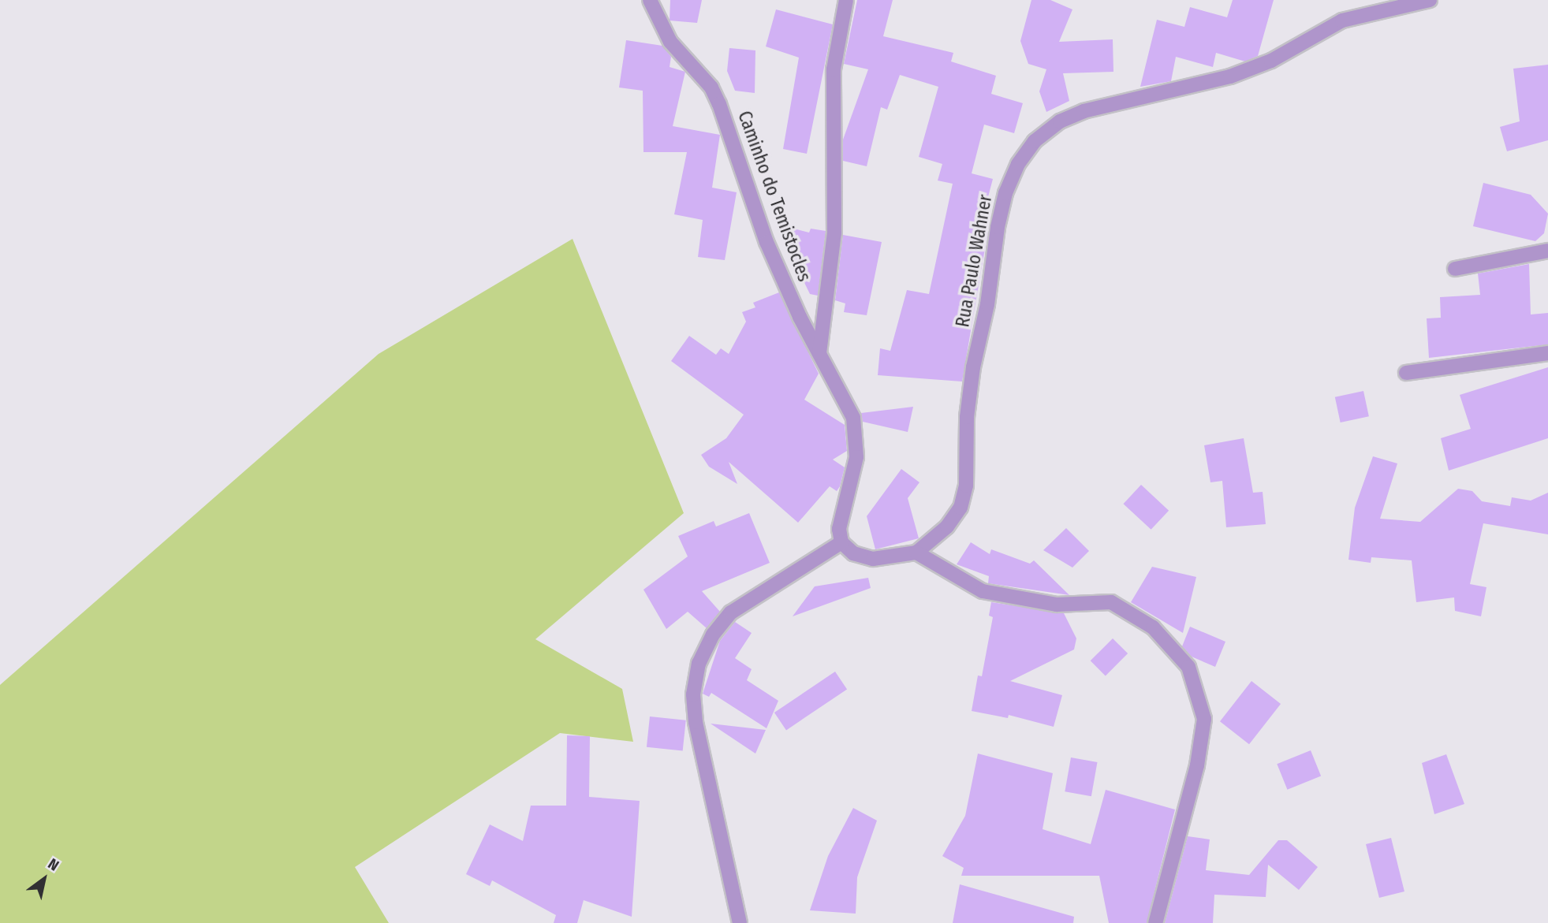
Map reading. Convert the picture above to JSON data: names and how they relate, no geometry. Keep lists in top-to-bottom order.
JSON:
{
  "streets": {
    "street": ["Caminho do Temistocles", "Rua Paulo Wahner"]
  },
  "north": "top right"
}
